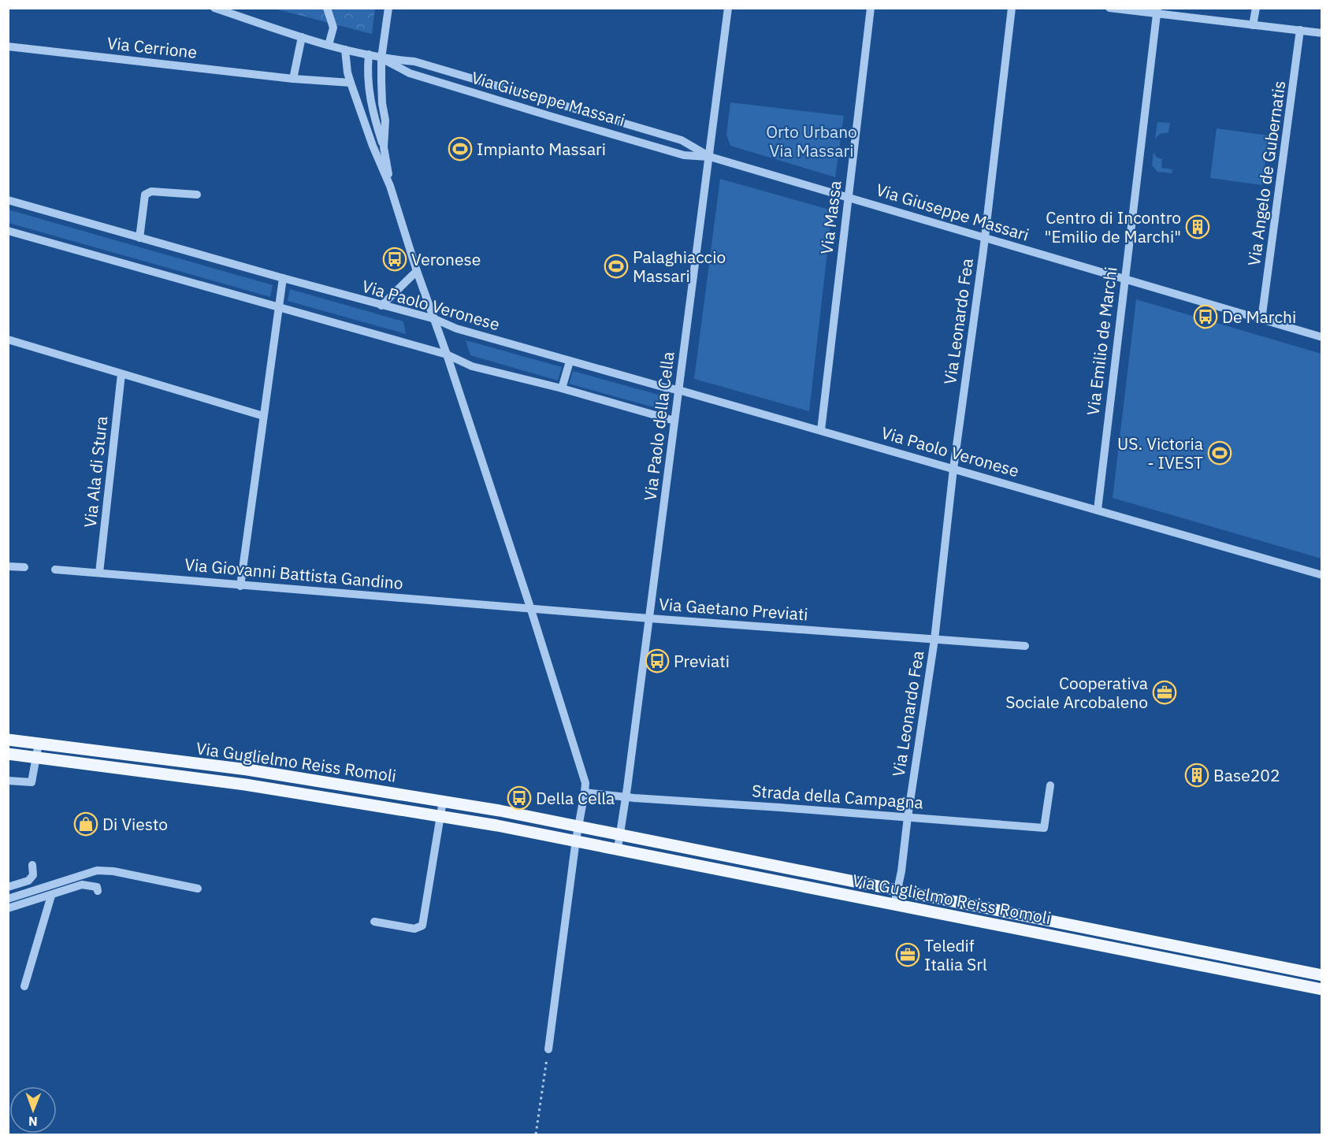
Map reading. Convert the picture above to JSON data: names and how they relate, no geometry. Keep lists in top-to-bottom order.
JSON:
{
  "streets": {
    "main road": ["Via Guglielmo Reiss Romoli"],
    "street": [
      "Via Cerrione",
      "Via Giuseppe Massari",
      "Via Angelo de Gubernatis",
      "Via Massa",
      "Via Paolo Veronese",
      "Via Leonardo Fea",
      "Via Emilio de Marchi",
      "Via Paolo della Cella",
      "Via Ala di Stura",
      "Via Giovanni Battista Gandino",
      "Via Gaetano Previati",
      "Strada della Campagna"
    ]
  },
  "crossings": [
    ["Via Giuseppe Massari", "Via Angelo de Gubernatis"],
    ["Via Giuseppe Massari", "Via Massa"],
    ["Via Giuseppe Massari", "Via Leonardo Fea"],
    ["Via Giuseppe Massari", "Via Emilio de Marchi"],
    ["Via Giuseppe Massari", "Via Paolo della Cella"],
    ["Via Massa", "Via Paolo Veronese"],
    ["Via Paolo Veronese", "Via Leonardo Fea"],
    ["Via Paolo Veronese", "Via Emilio de Marchi"],
    ["Via Paolo Veronese", "Via Paolo della Cella"],
    ["Via Leonardo Fea", "Via Gaetano Previati"],
    ["Via Leonardo Fea", "Via Guglielmo Reiss Romoli"],
    ["Via Leonardo Fea", "Strada della Campagna"],
    ["Via Paolo della Cella", "Via Gaetano Previati"],
    ["Via Paolo della Cella", "Via Guglielmo Reiss Romoli"],
    ["Via Paolo della Cella", "Strada della Campagna"],
    ["Via Ala di Stura", "Via Giovanni Battista Gandino"],
    ["Via Giovanni Battista Gandino", "Via Gaetano Previati"]
  ],
  "parks": ["Orto Urbano Via Massari"],
  "places": {
    "sports": ["Impianto Massari", "Palaghiaccio Massari", "US. Victoria - IVEST"],
    "building": ["Centro di Incontro \"Emilio de Marchi\"", "Base202"],
    "bus stop": [
      "Veronese",
      "De Marchi",
      "Previati",
      "Della Cella"
    ],
    "office": ["Cooperativa Sociale Arcobaleno", "Teledif Italia Srl"],
    "shop": ["Di Viesto"]
  },
  "north": "bottom"
}
